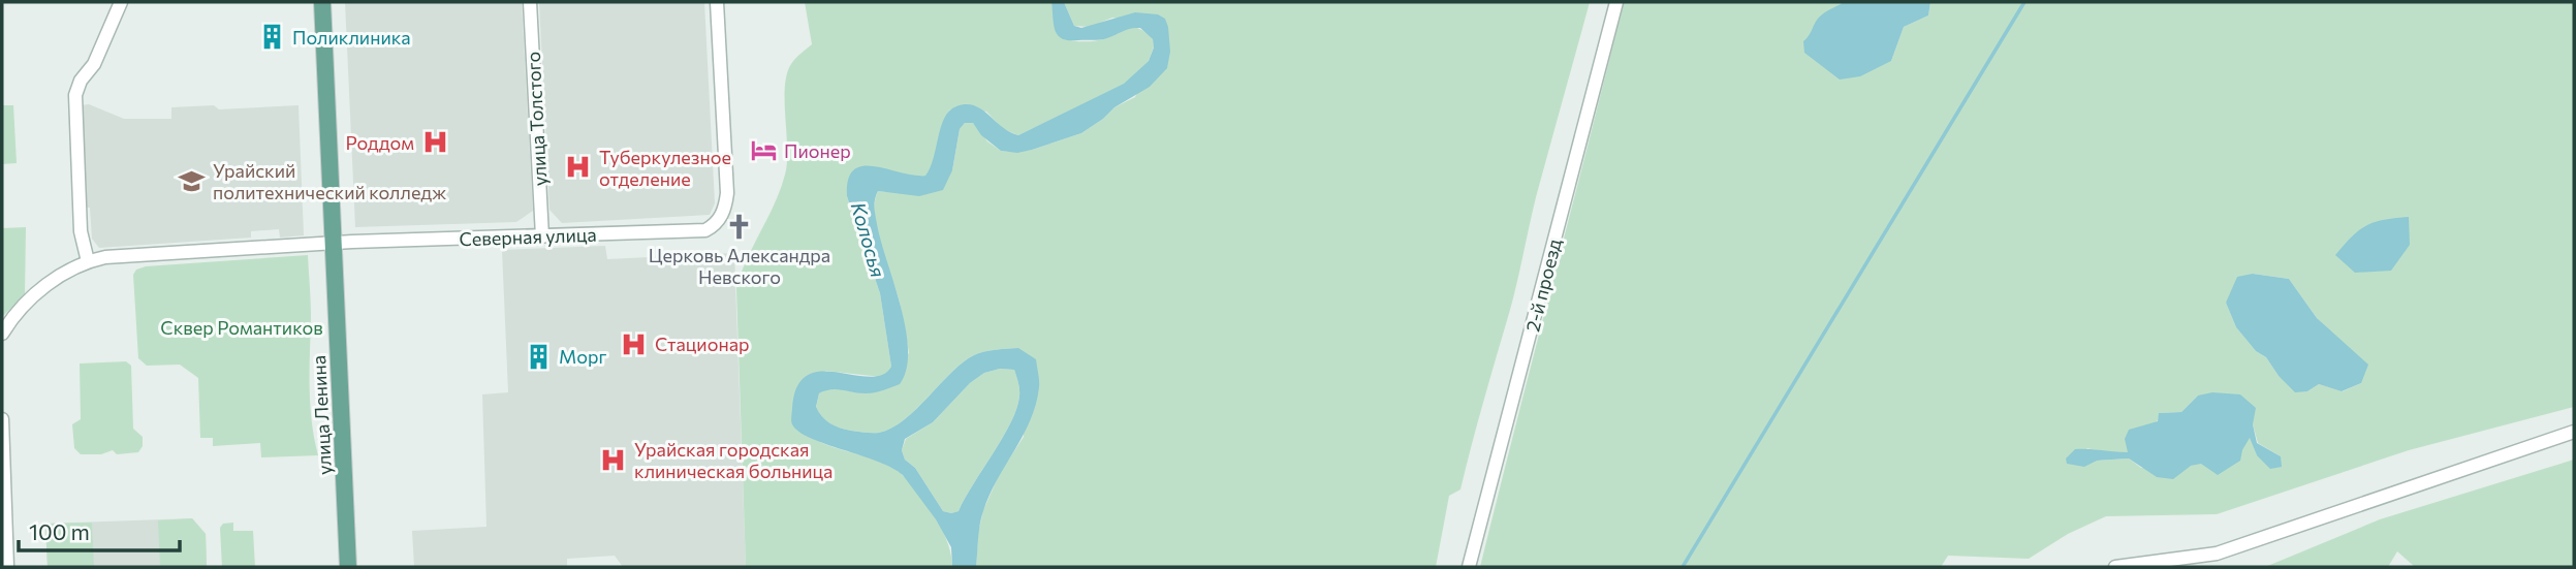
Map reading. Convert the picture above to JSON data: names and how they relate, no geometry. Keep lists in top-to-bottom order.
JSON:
{
  "streets": {
    "main road": ["улица Ленина"],
    "street": ["улица Толстого", "Северная улица", "2-й проезд"]
  },
  "crossings": [
    ["улица Толстого", "Северная улица"],
    ["Северная улица", "улица Ленина"]
  ],
  "water": ["Колосья"],
  "parks": ["Сквер Романтиков"],
  "places": {
    "building": ["Поликлиника", "Морг"],
    "hospital": [
      "Роддом",
      "Туберкулезное отделение",
      "Стационар",
      "Урайская городская клиническая больница"
    ],
    "hotel": ["Пионер"],
    "school or university": ["Урайский политехнический колледж"],
    "church": ["Церковь Александра Невского"]
  },
  "scale_bar": "100 m"
}
